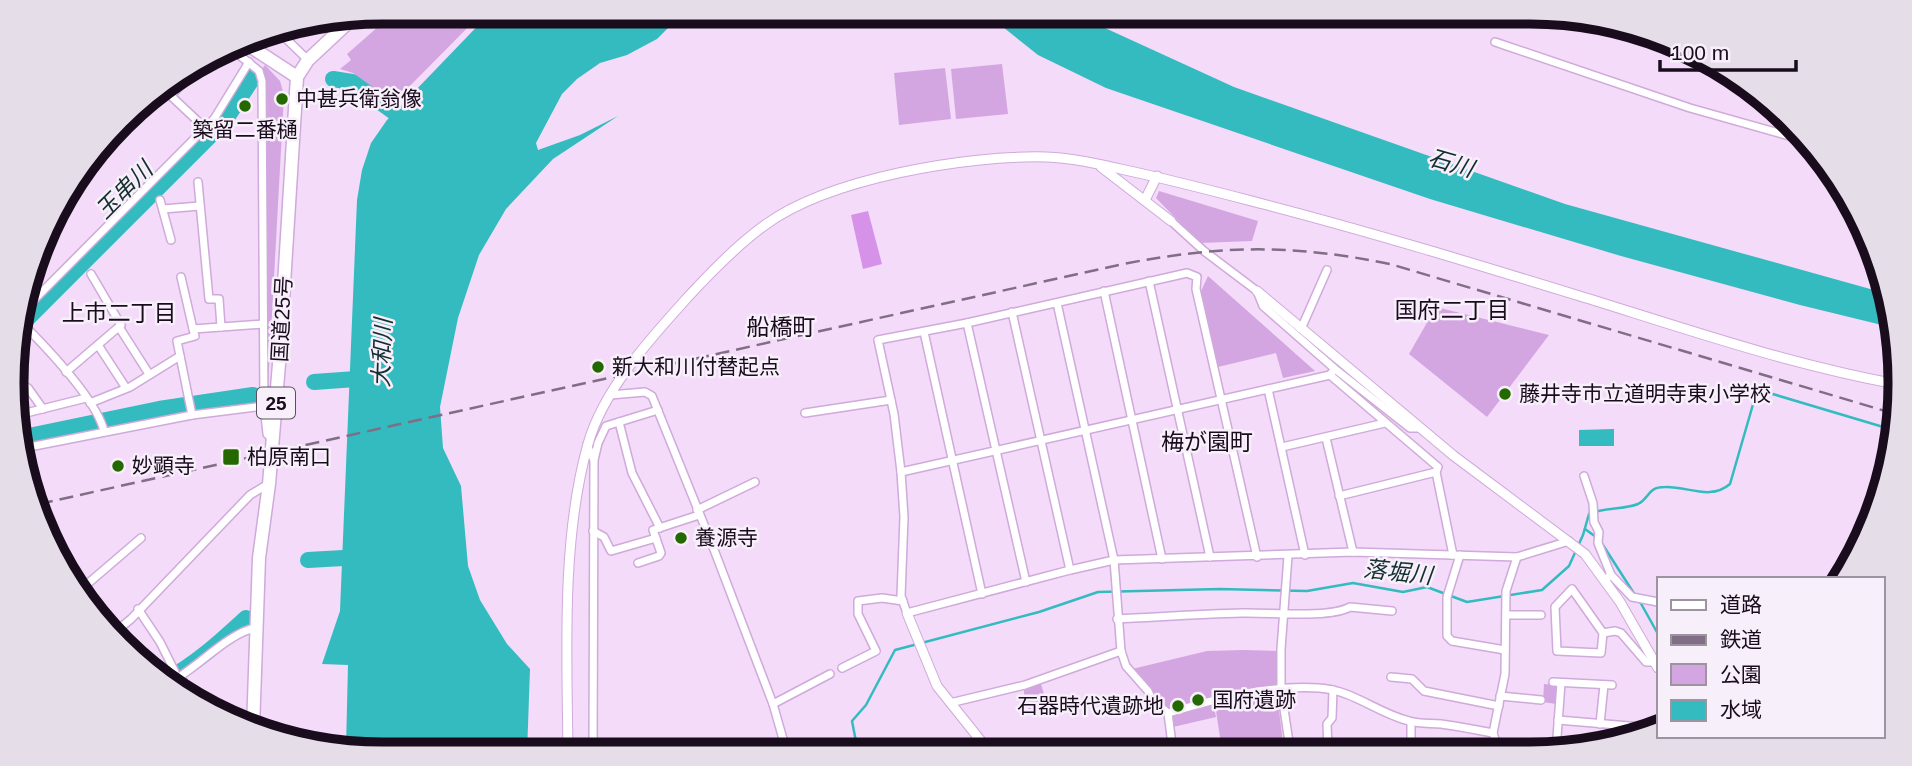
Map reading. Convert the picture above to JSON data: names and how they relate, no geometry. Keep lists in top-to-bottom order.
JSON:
{
  "streets": {
    "highway": ["国道25号", "25"]
  },
  "districts": [
    "国府二丁目",
    "上市二丁目",
    "船橋町",
    "梅が園町"
  ],
  "water": [
    "石川",
    "玉串川",
    "大和川",
    "落堀川"
  ],
  "places": {
    "other": [
      "中甚兵衛翁像",
      "築留二番樋",
      "新大和川付替起点",
      "藤井寺市立道明寺東小学校",
      "妙顕寺",
      "養源寺",
      "国府遺跡",
      "石器時代遺跡地"
    ],
    "transit": ["柏原南口"]
  },
  "legend": [
    "道路",
    "鉄道",
    "公園",
    "水域"
  ],
  "scale_bar": "100 m"
}
